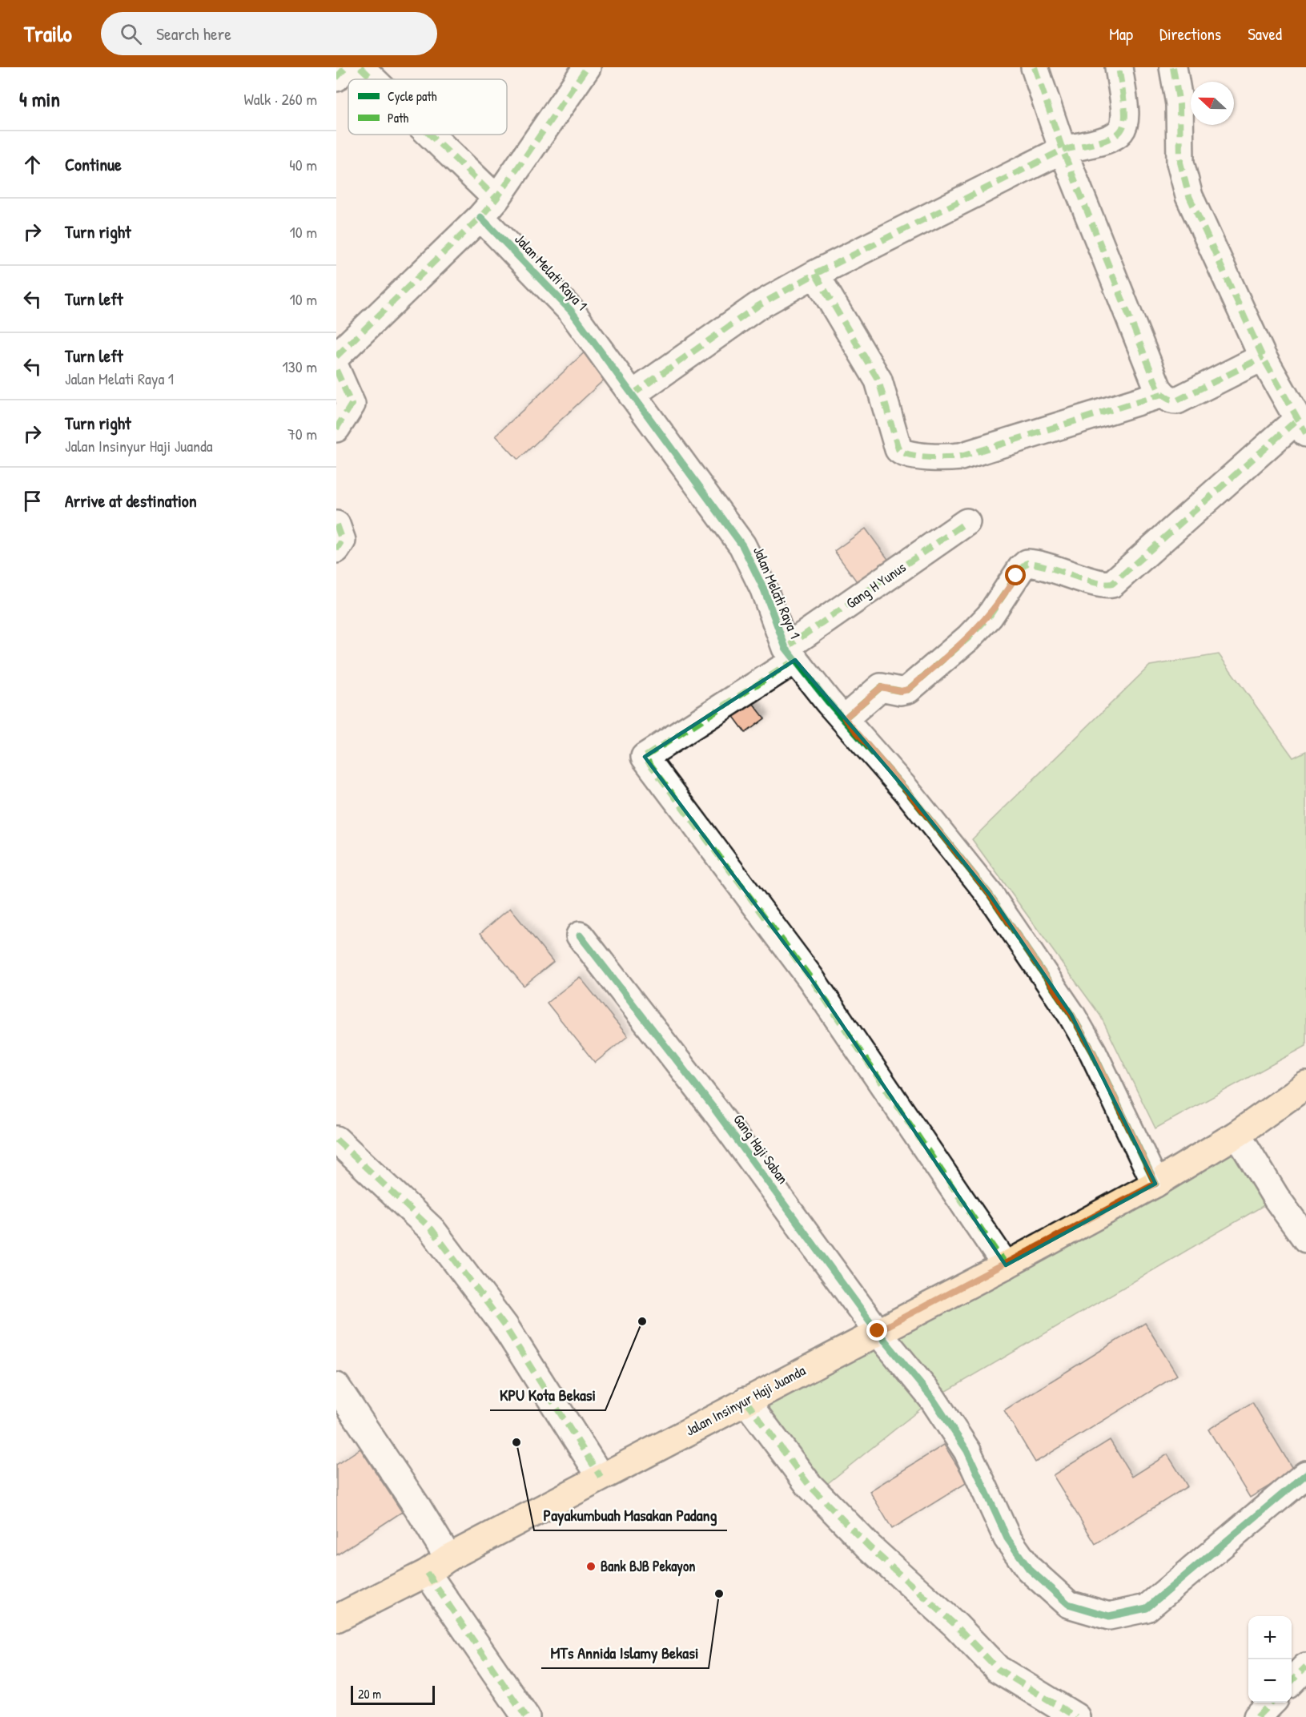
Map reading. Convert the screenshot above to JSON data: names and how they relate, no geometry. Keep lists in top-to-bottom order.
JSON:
{
  "streets": {
    "main road": ["Jalan Insinyur Haji Juanda"],
    "street": ["Jalan Melati Raya 1", "Gang H Yunus", "Gang Haji Saban"]
  },
  "crossings": [
    ["Jalan Melati Raya 1", "Gang H Yunus"],
    ["Jalan Melati Raya 1", "Jalan Insinyur Haji Juanda"],
    ["Gang H Yunus", "Jalan Insinyur Haji Juanda"],
    ["Gang Haji Saban", "Jalan Insinyur Haji Juanda"]
  ],
  "places": [
    "KPU Kota Bekasi",
    "Payakumbuah Masakan Padang",
    "Bank BJB Pekayon",
    "MTs Annida Islamy Bekasi"
  ],
  "legend": ["Cycle path", "Path"],
  "scale_bar": "20 m",
  "north": "left",
  "page": {
    "header": "Trailo",
    "search": "Search here",
    "nav": ["Map", "Directions", "Saved"],
    "heading": ["4 min", "Walk · 260 m"],
    "list": [
      ["Continue", "40 m"],
      ["Turn right", "10 m"],
      ["Turn left", "10 m"],
      ["Turn left", "Jalan Melati Raya 1", "130 m"],
      ["Turn right", "Jalan Insinyur Haji Juanda", "70 m"],
      "Arrive at destination"
    ],
    "map_buttons": ["+", "−"],
    "scale": "20 m"
  }
}
